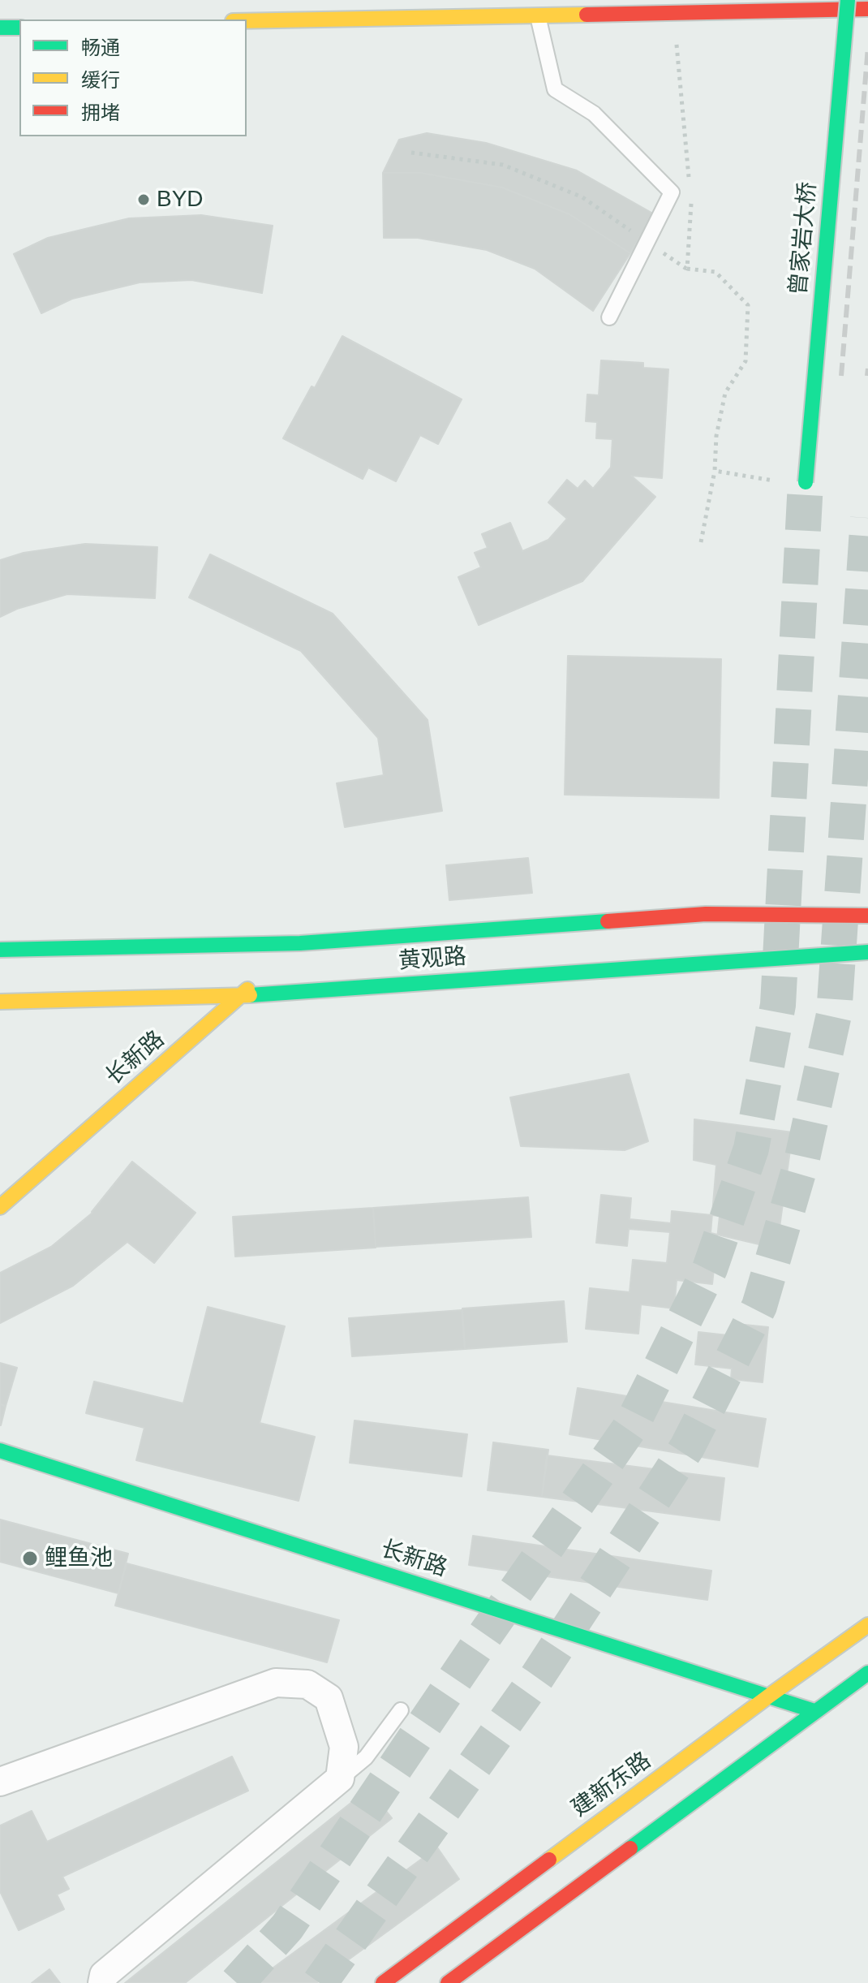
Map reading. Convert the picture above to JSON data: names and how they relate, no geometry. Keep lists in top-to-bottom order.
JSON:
{
  "streets": {
    "main road": [
      "曾家岩大桥",
      "黄观路",
      "长新路",
      "建新东路"
    ]
  },
  "crossings": [
    ["黄观路", "长新路"],
    ["长新路", "建新东路"]
  ],
  "places": ["BYD", "鲤鱼池"],
  "legend": ["畅通", "缓行", "拥堵"]
}
